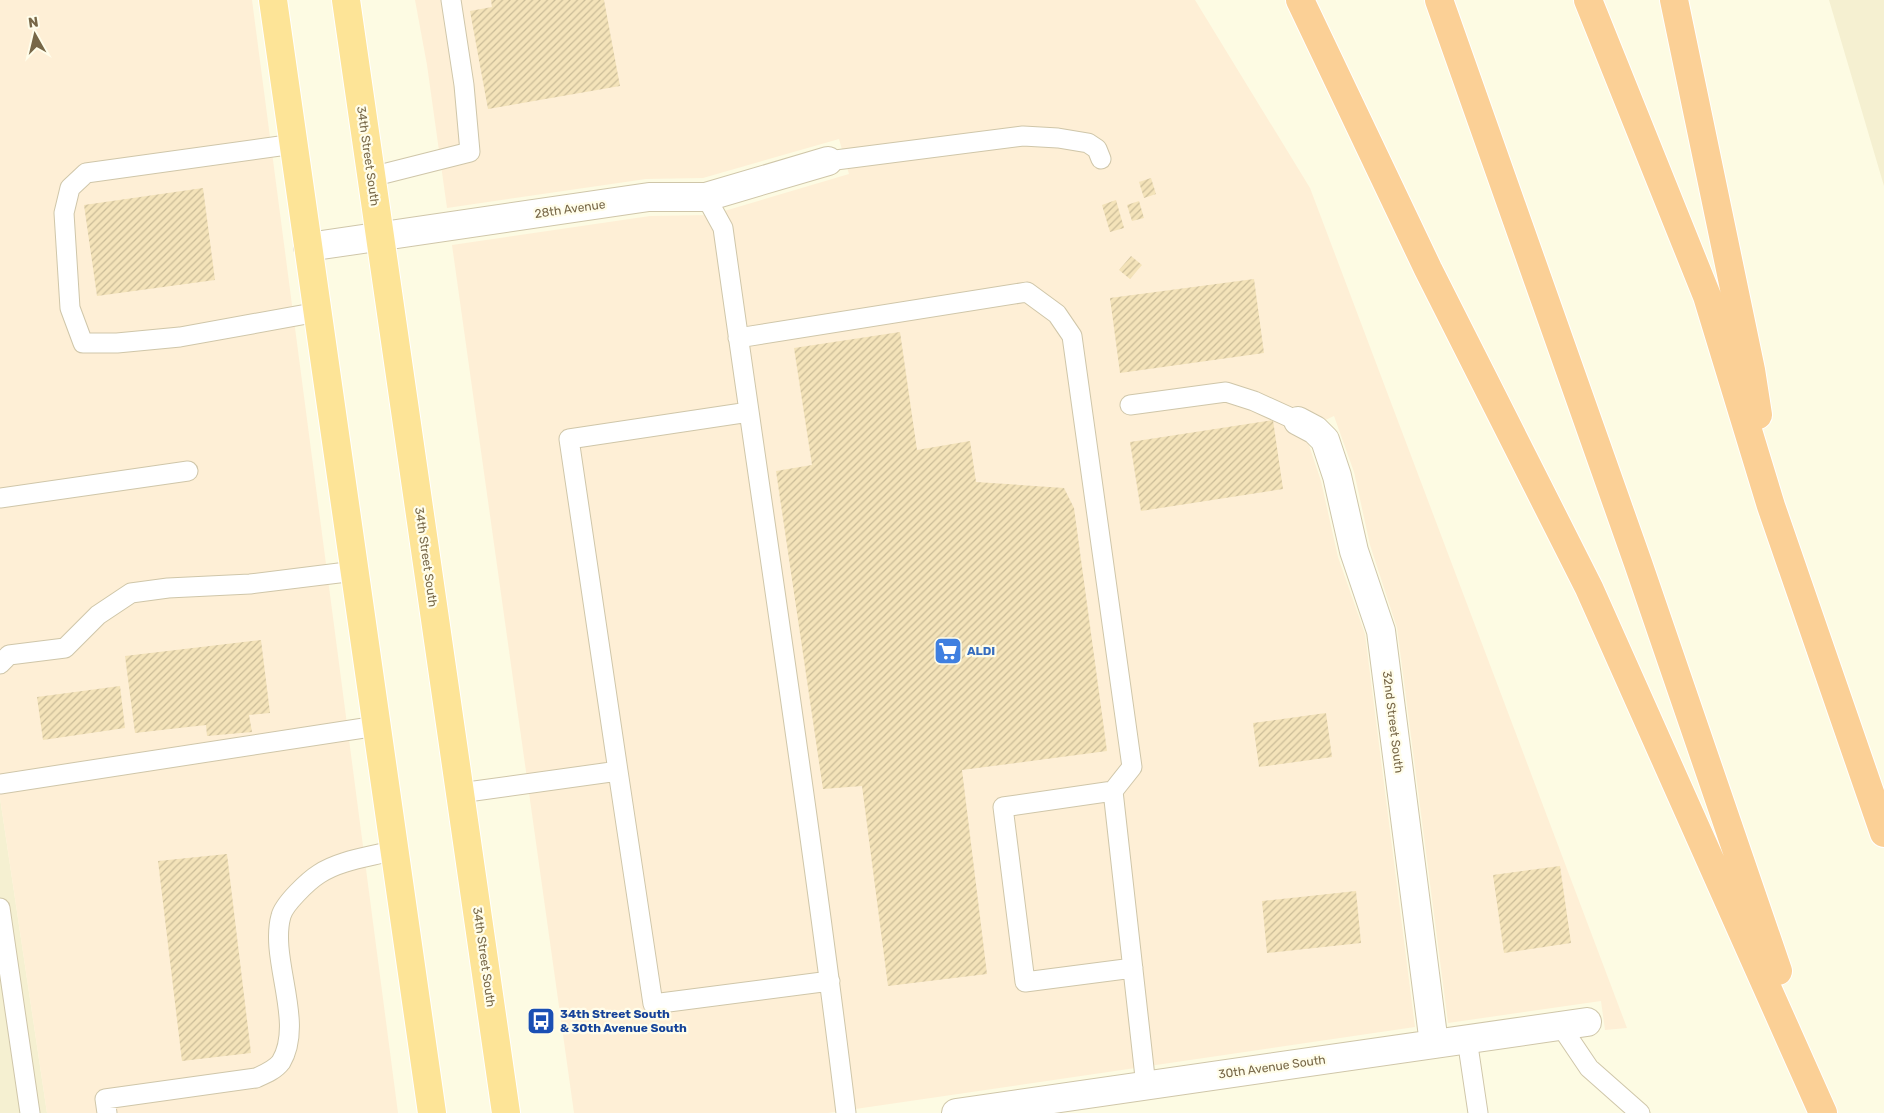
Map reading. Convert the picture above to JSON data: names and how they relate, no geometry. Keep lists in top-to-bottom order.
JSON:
{
  "streets": {
    "highway": ["34th Street South"],
    "street": ["28th Avenue", "32nd Street South", "30th Avenue South"]
  },
  "crossings": [
    ["34th Street South", "28th Avenue"],
    ["32nd Street South", "30th Avenue South"]
  ],
  "places": {
    "supermarket": ["ALDI"],
    "bus stop": ["34th Street South & 30th Avenue South"]
  },
  "north": "top"
}
